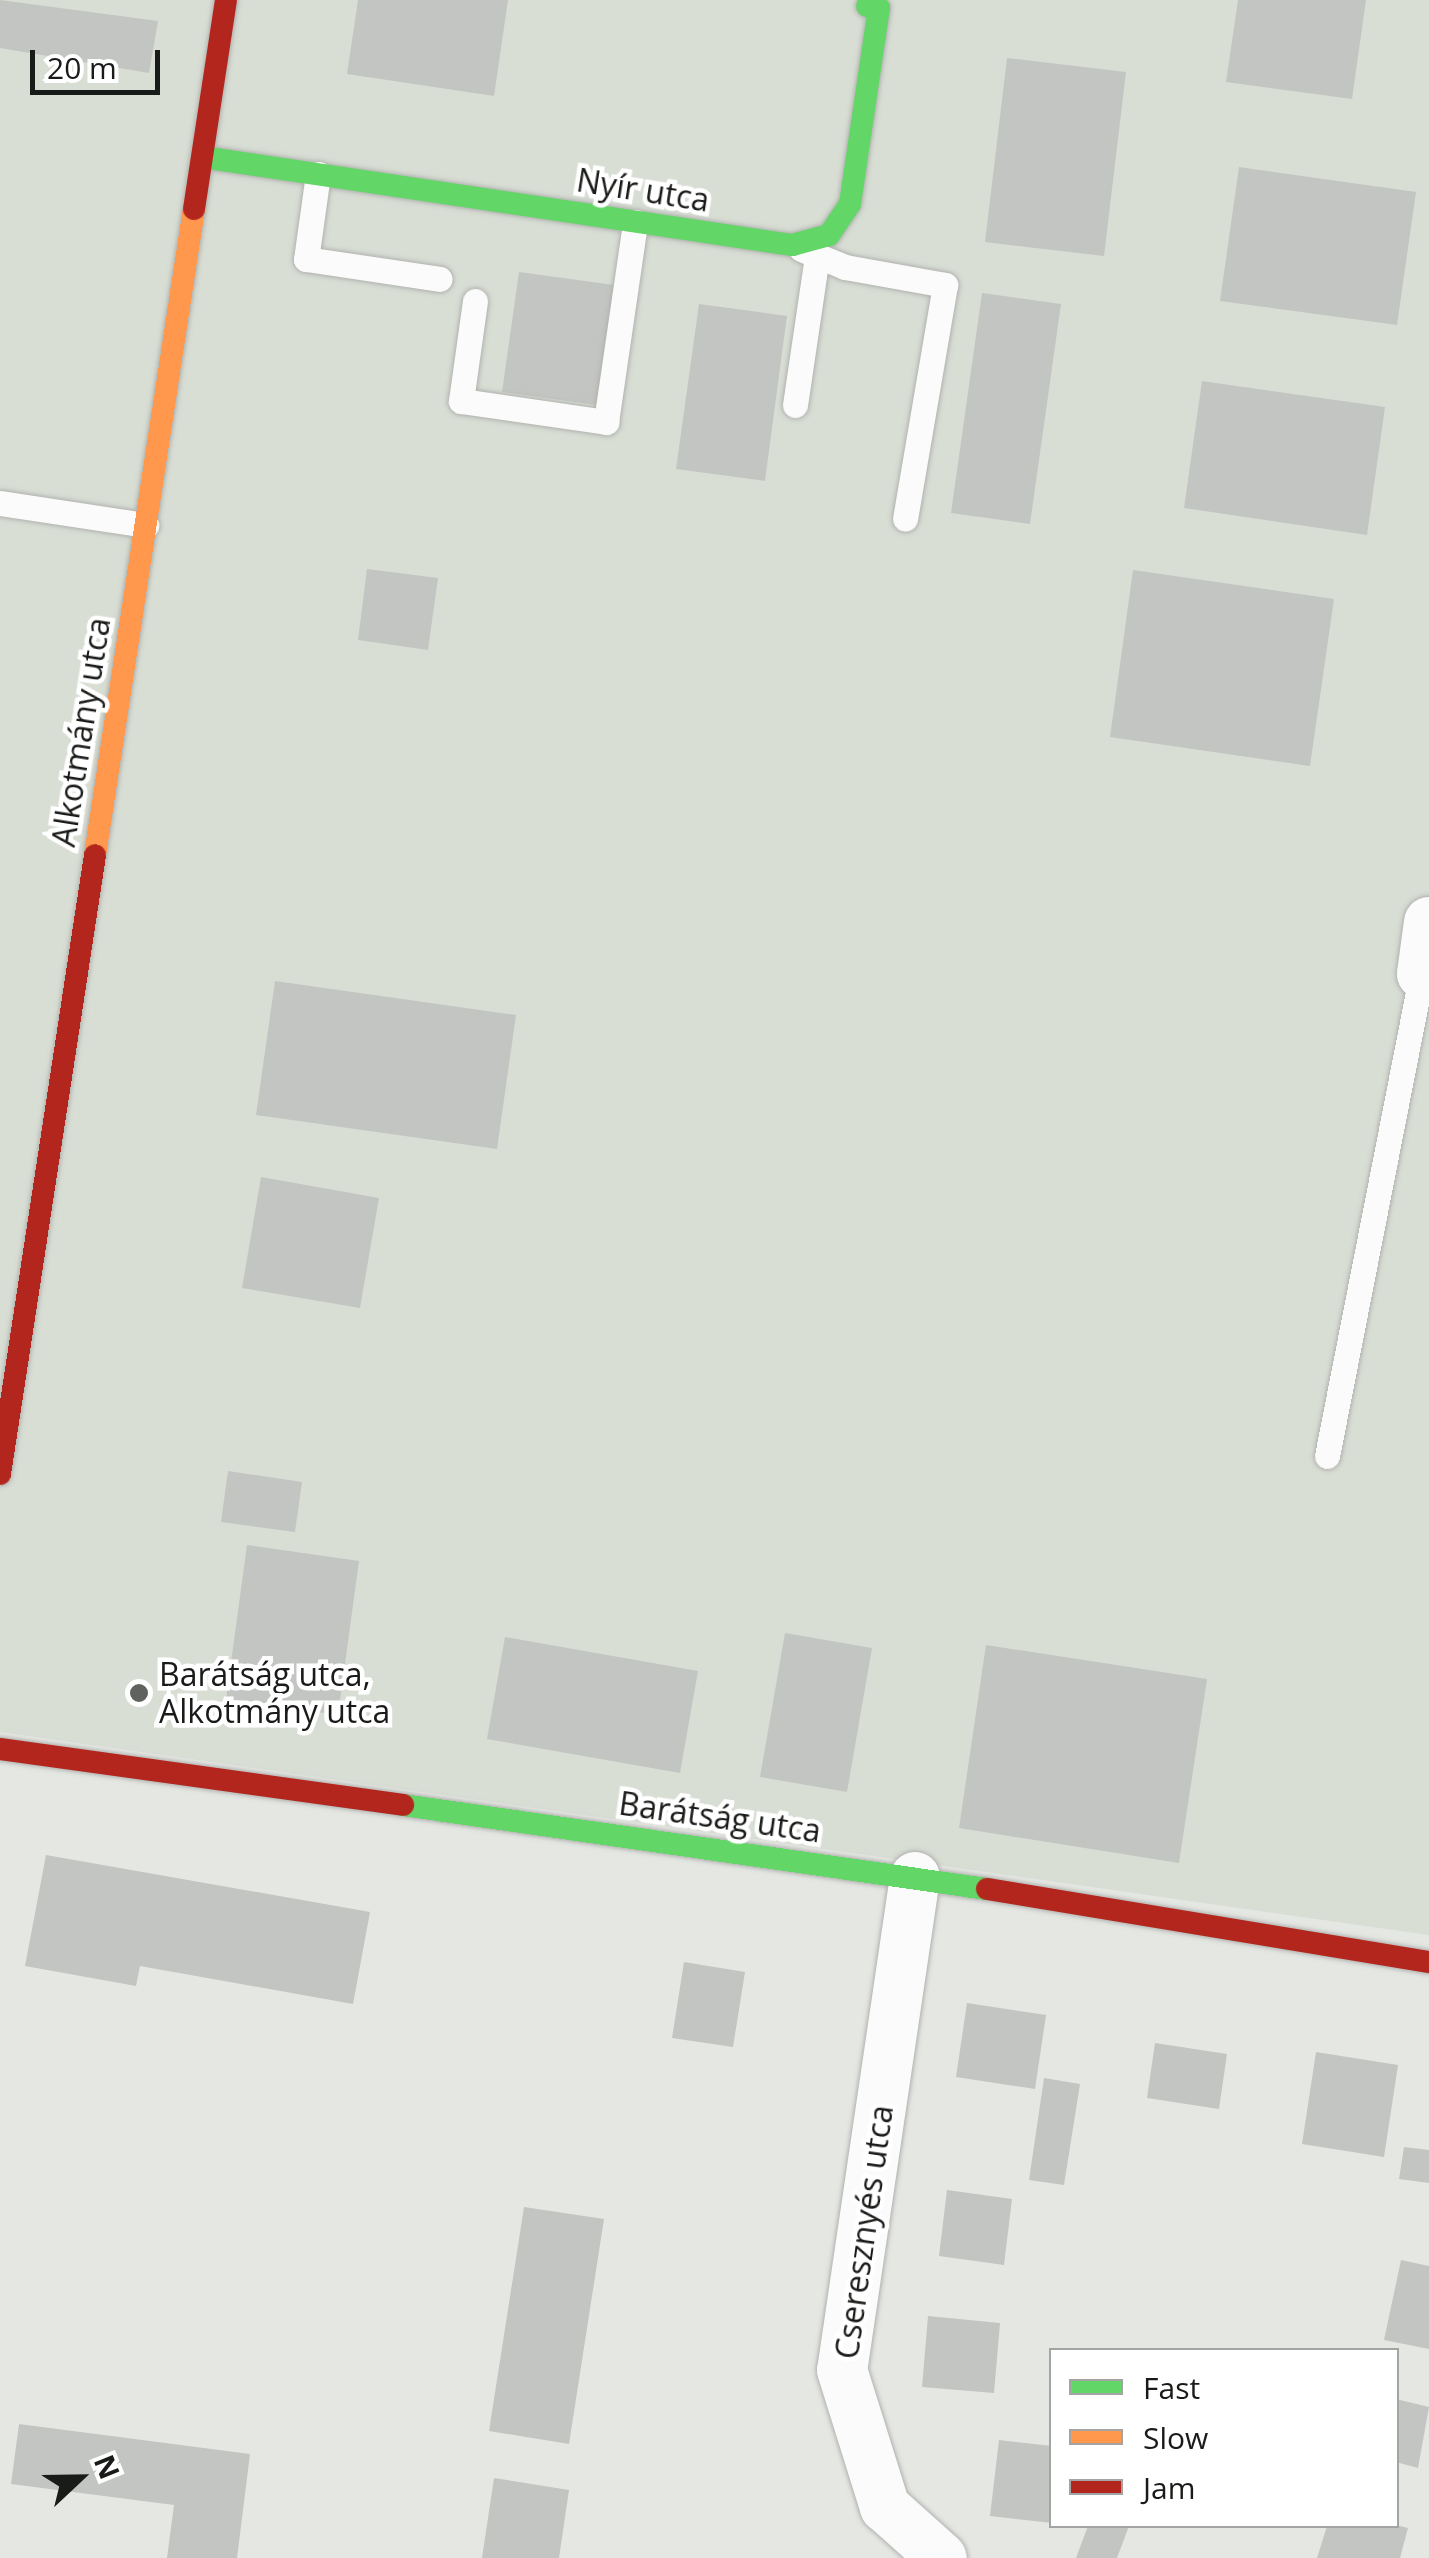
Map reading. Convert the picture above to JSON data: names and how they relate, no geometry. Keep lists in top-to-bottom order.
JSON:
{
  "streets": {
    "street": [
      "Nyír utca",
      "Alkotmány utca",
      "Barátság utca",
      "Cseresznyés utca"
    ]
  },
  "crossings": [
    ["Nyír utca", "Alkotmány utca"],
    ["Barátság utca", "Cseresznyés utca"]
  ],
  "places": ["Barátság utca, Alkotmány utca"],
  "legend": ["Fast", "Slow", "Jam"],
  "scale_bar": "20 m",
  "north": "right"
}
